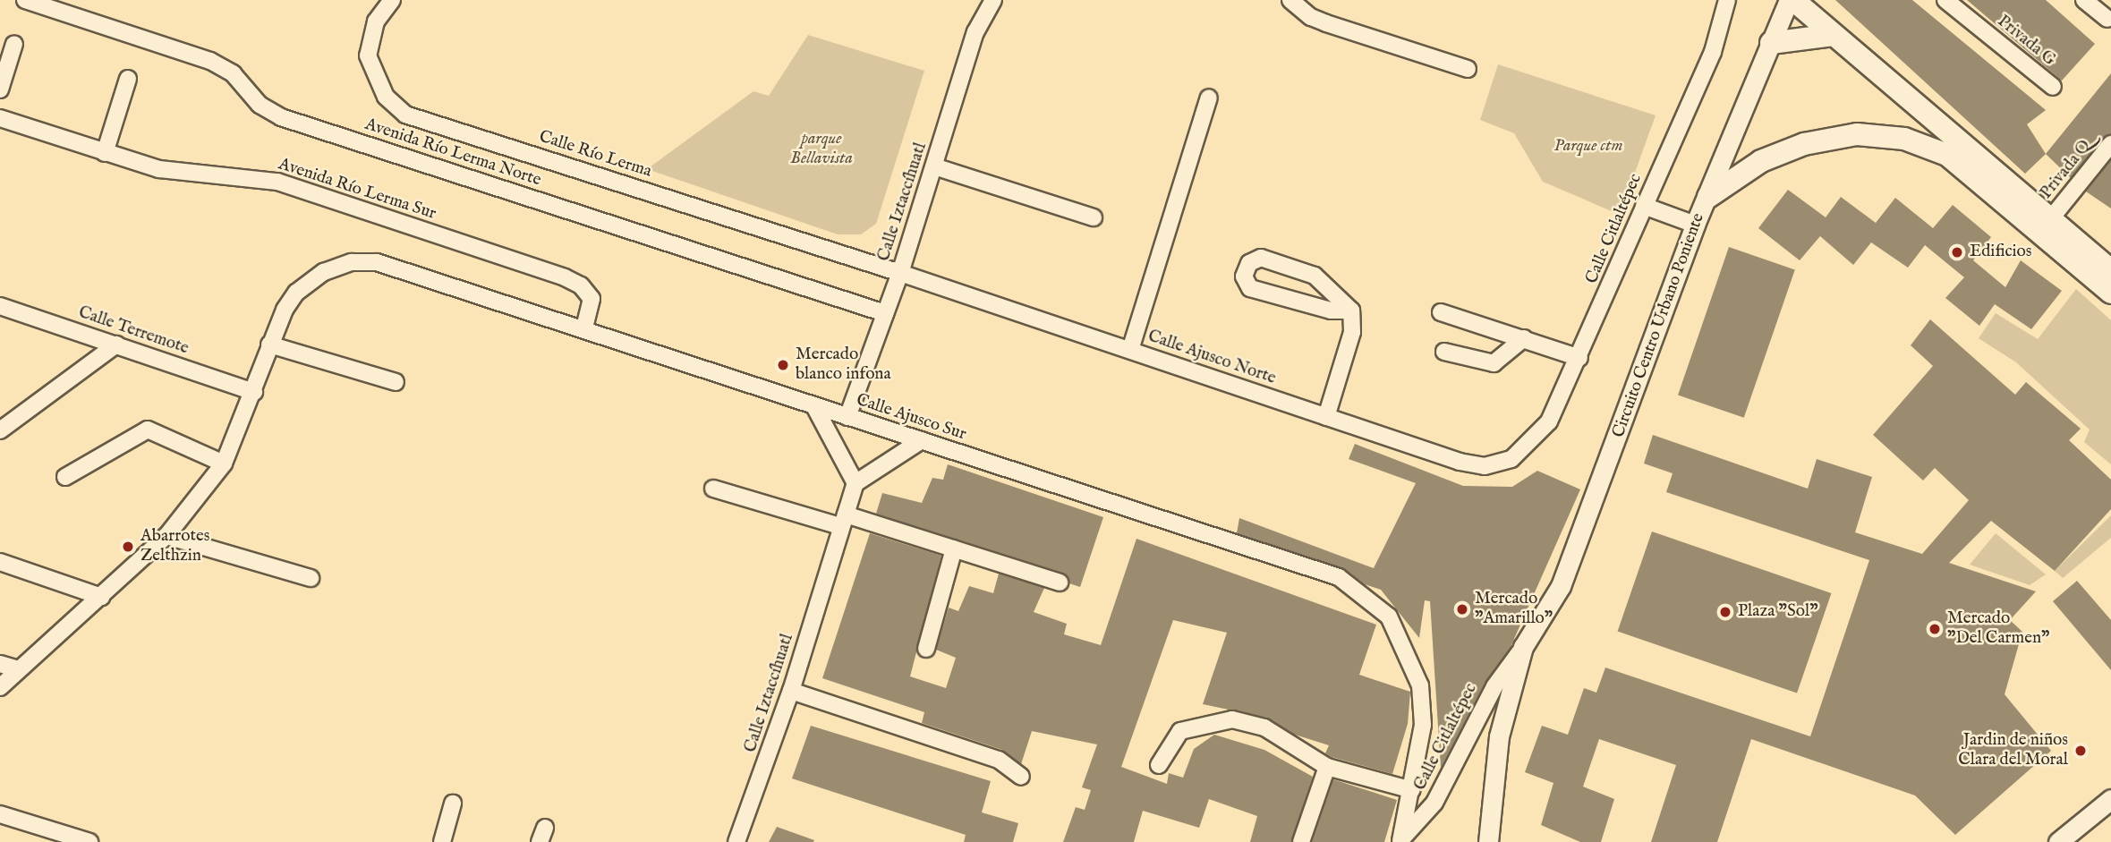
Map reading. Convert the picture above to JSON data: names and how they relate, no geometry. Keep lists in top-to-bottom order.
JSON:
{
  "streets": {
    "street": [
      "Privada G",
      "Avenida Río Lerma Norte",
      "Calle Río Lerma",
      "Privada Q",
      "Avenida Río Lerma Sur",
      "Calle Iztaccíhuatl",
      "Calle Citlaltépec",
      "Circuito Centro Urbano Poniente",
      "Calle Terremote",
      "Calle Ajusco Norte",
      "Calle Ajusco Sur"
    ]
  },
  "crossings": [
    ["Avenida Río Lerma Norte", "Calle Iztaccíhuatl"],
    ["Calle Río Lerma", "Calle Iztaccíhuatl"],
    ["Calle Río Lerma", "Calle Ajusco Norte"],
    ["Avenida Río Lerma Sur", "Calle Ajusco Sur"],
    ["Calle Iztaccíhuatl", "Calle Ajusco Norte"],
    ["Calle Iztaccíhuatl", "Calle Ajusco Sur"],
    ["Calle Citlaltépec", "Circuito Centro Urbano Poniente"],
    ["Calle Citlaltépec", "Calle Ajusco Norte"],
    ["Calle Citlaltépec", "Calle Ajusco Sur"],
    ["Calle Terremote", "Calle Ajusco Sur"]
  ],
  "parks": ["parque Bellavista", "Parque ctm"],
  "places": [
    "Edificios",
    "Mercado blanco infona",
    "Abarrotes Zelthzin",
    "Mercado \"Amarillo\"",
    "Plaza \"Sol\"",
    "Mercado \"Del Carmen\"",
    "Jardin de niños Clara del Moral"
  ]
}
